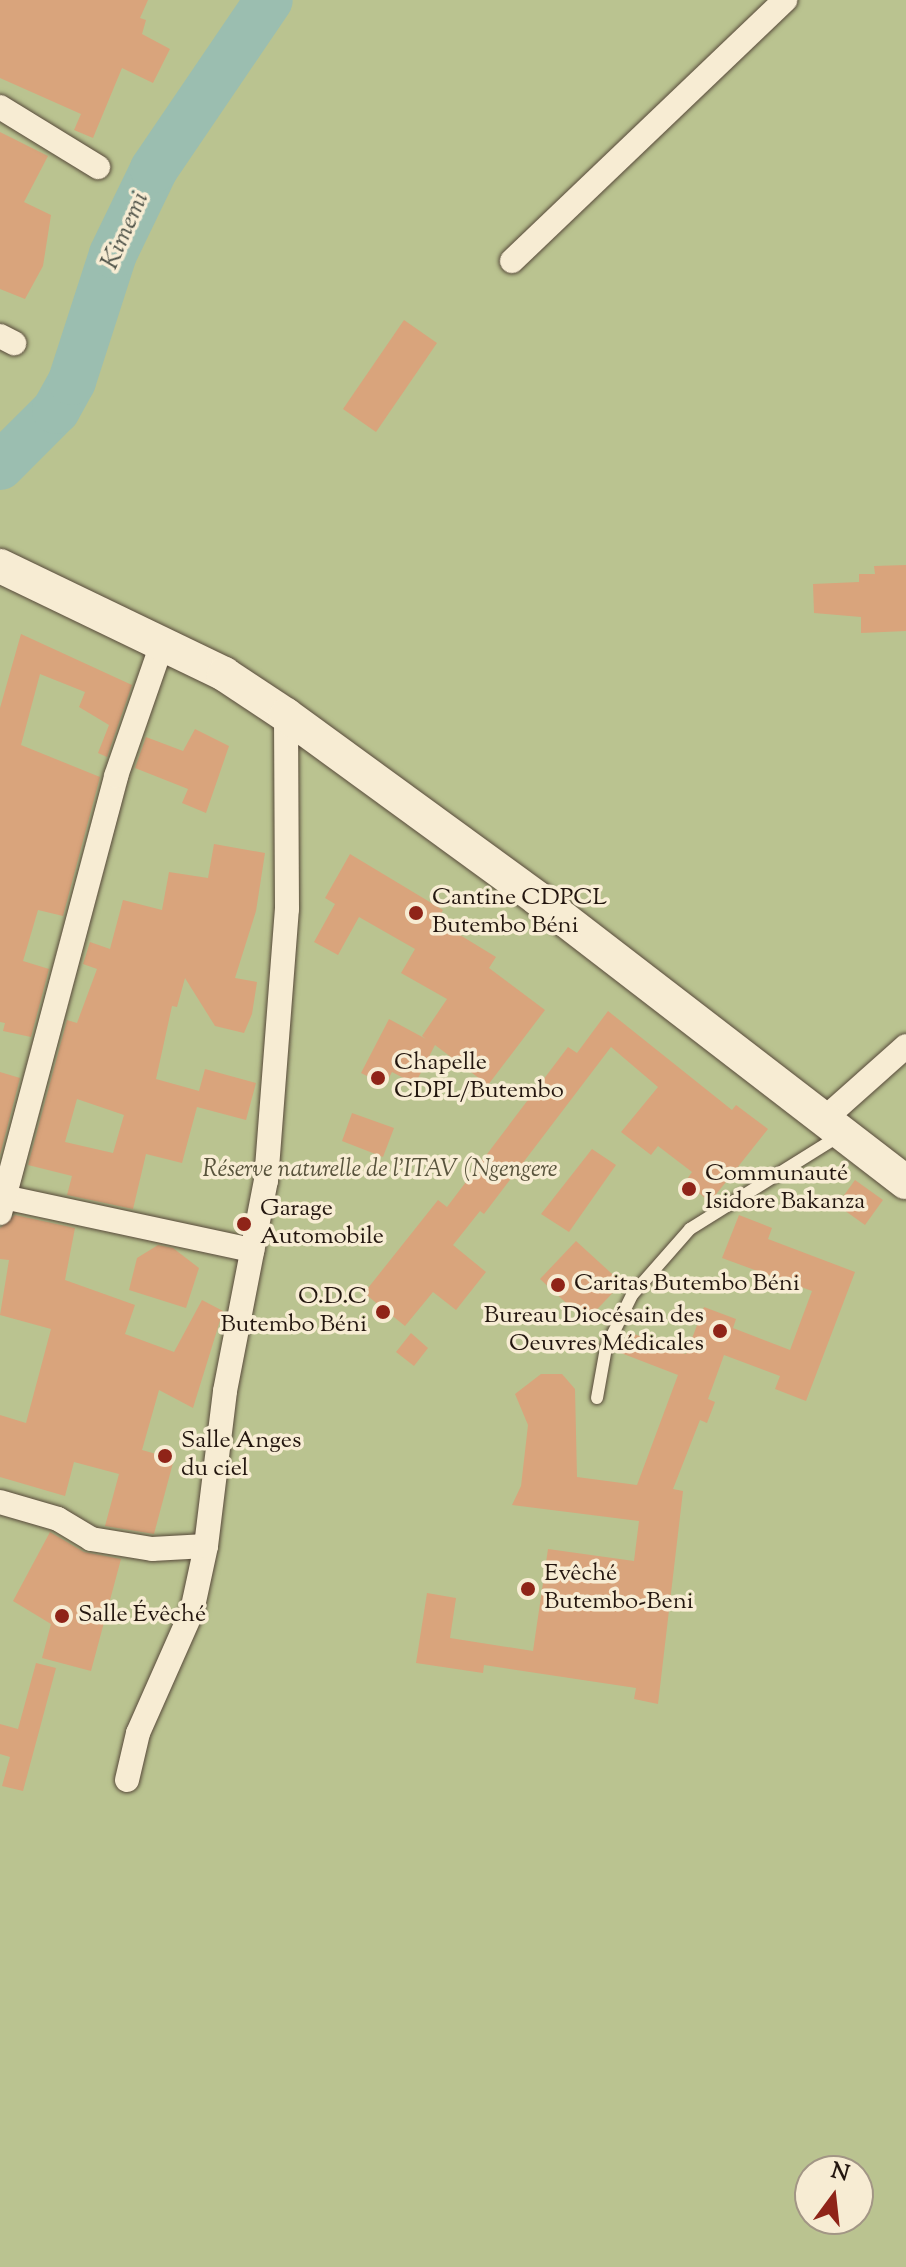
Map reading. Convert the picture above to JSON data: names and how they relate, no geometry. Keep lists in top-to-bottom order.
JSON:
{
  "water": ["Kimemi"],
  "parks": ["Réserve naturelle de l'ITAV (Ngengere"],
  "places": [
    "Cantine CDPCL Butembo Béni",
    "Chapelle CDPL/Butembo",
    "Communauté Isidore Bakanza",
    "Garage Automobile",
    "Caritas Butembo Béni",
    "O.D.C Butembo Béni",
    "Bureau Diocésain des Oeuvres Médicales",
    "Salle Anges du ciel",
    "Evêché Butembo-Beni",
    "Salle Évêché"
  ],
  "north": "top"
}
